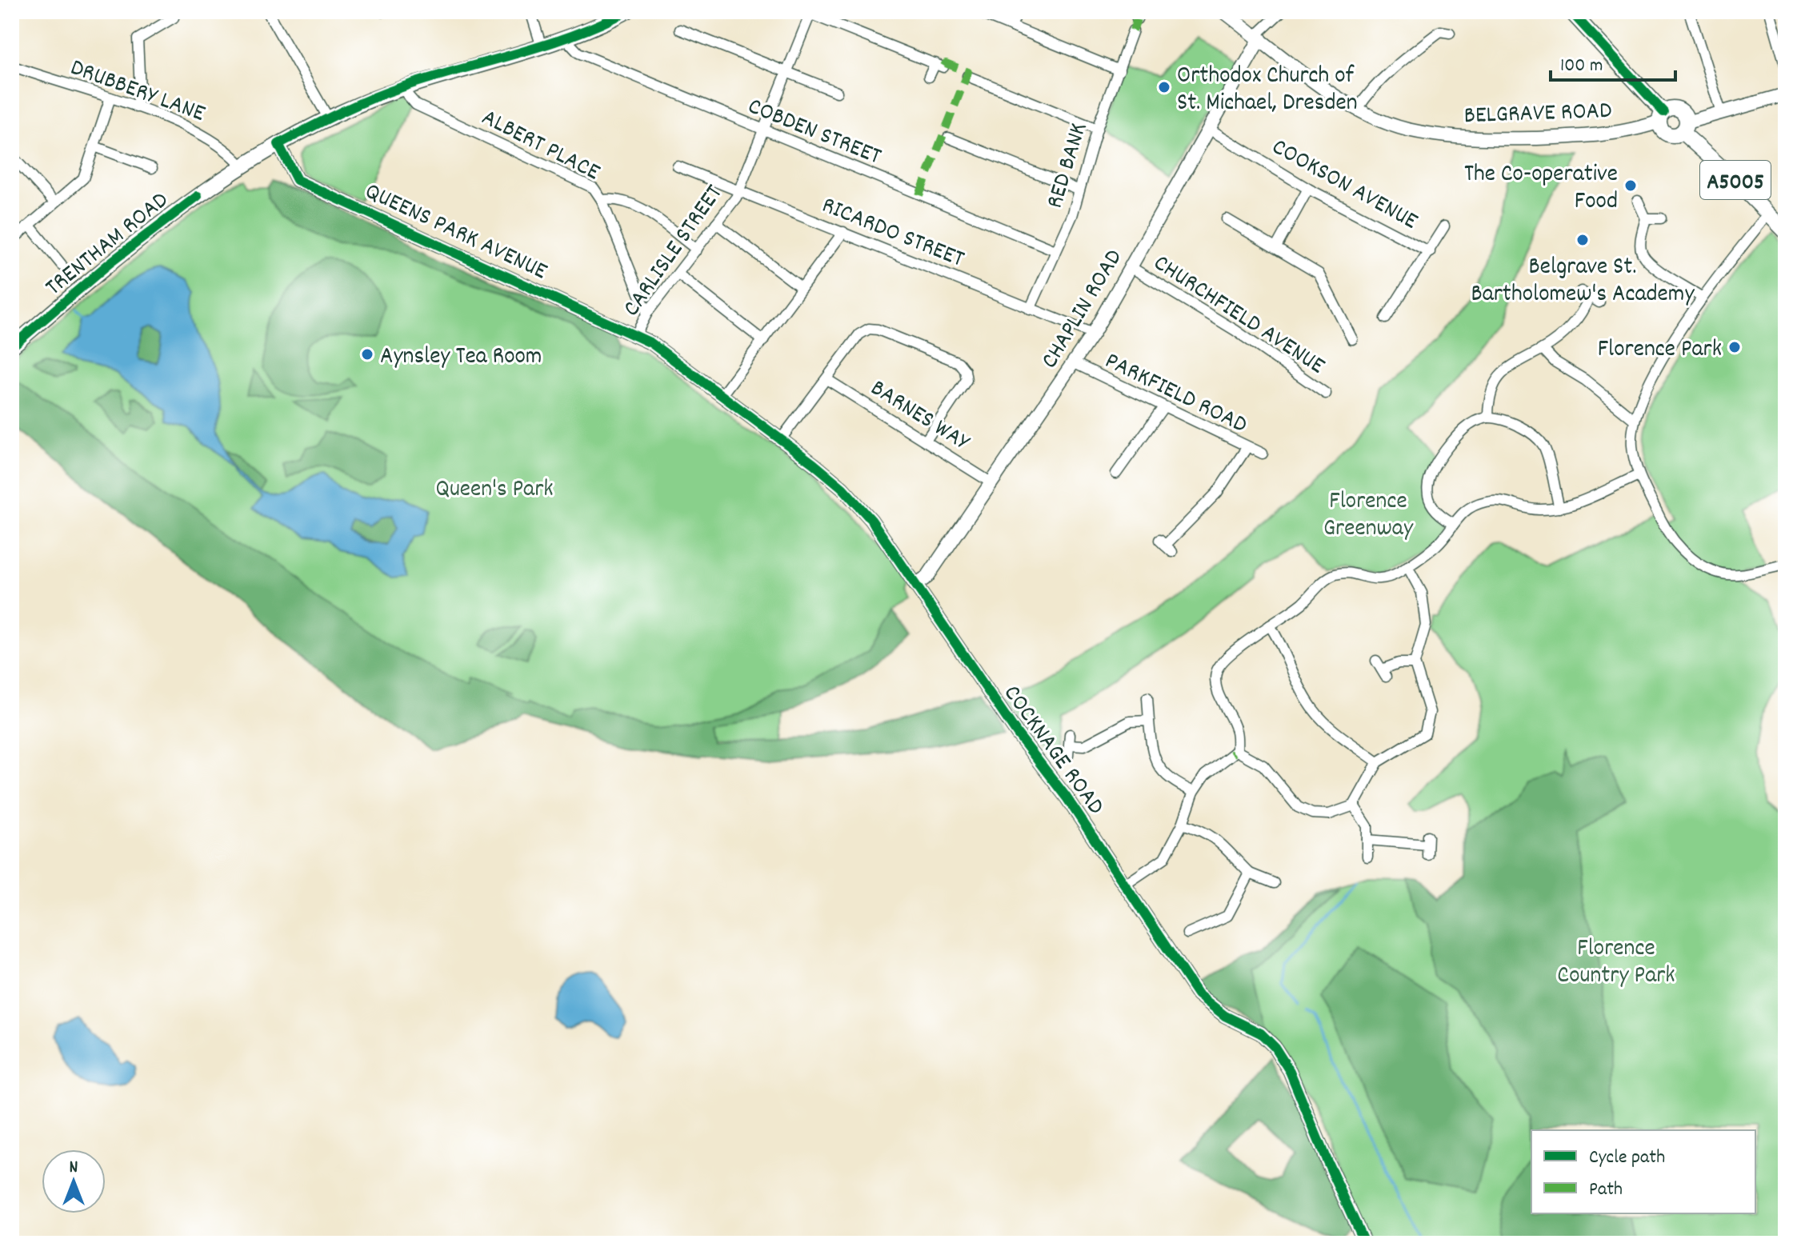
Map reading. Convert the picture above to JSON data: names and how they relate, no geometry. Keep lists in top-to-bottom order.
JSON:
{
  "streets": {
    "main road": ["A5005", "TRENTHAM ROAD"],
    "street": [
      "DRUBBERY LANE",
      "BELGRAVE ROAD",
      "COBDEN STREET",
      "ALBERT PLACE",
      "RED BANK",
      "COOKSON AVENUE",
      "QUEENS PARK AVENUE",
      "RICARDO STREET",
      "CARLISLE STREET",
      "CHAPLIN ROAD",
      "CHURCHFIELD AVENUE",
      "PARKFIELD ROAD",
      "BARNES WAY",
      "COCKNAGE ROAD"
    ]
  },
  "crossings": [
    ["DRUBBERY LANE", "TRENTHAM ROAD"],
    ["BELGRAVE ROAD", "A5005"],
    ["BELGRAVE ROAD", "CHAPLIN ROAD"],
    ["COBDEN STREET", "RED BANK"],
    ["COBDEN STREET", "TRENTHAM ROAD"],
    ["COBDEN STREET", "CARLISLE STREET"],
    ["ALBERT PLACE", "TRENTHAM ROAD"],
    ["ALBERT PLACE", "CARLISLE STREET"],
    ["RED BANK", "RICARDO STREET"],
    ["COOKSON AVENUE", "CHAPLIN ROAD"],
    ["QUEENS PARK AVENUE", "TRENTHAM ROAD"],
    ["QUEENS PARK AVENUE", "CARLISLE STREET"],
    ["QUEENS PARK AVENUE", "COCKNAGE ROAD"],
    ["RICARDO STREET", "CARLISLE STREET"],
    ["RICARDO STREET", "CHAPLIN ROAD"],
    ["CARLISLE STREET", "COCKNAGE ROAD"],
    ["CHAPLIN ROAD", "CHURCHFIELD AVENUE"],
    ["CHAPLIN ROAD", "PARKFIELD ROAD"],
    ["CHAPLIN ROAD", "BARNES WAY"],
    ["CHAPLIN ROAD", "COCKNAGE ROAD"]
  ],
  "parks": ["Queen's Park", "Florence Greenway", "Florence Country Park"],
  "places": [
    "Orthodox Church of St. Michael, Dresden",
    "The Co-operative Food",
    "Belgrave St. Bartholomew's Academy",
    "Florence Park",
    "Aynsley Tea Room"
  ],
  "legend": ["Cycle path", "Path"],
  "scale_bar": "100 m",
  "north": "top"
}
